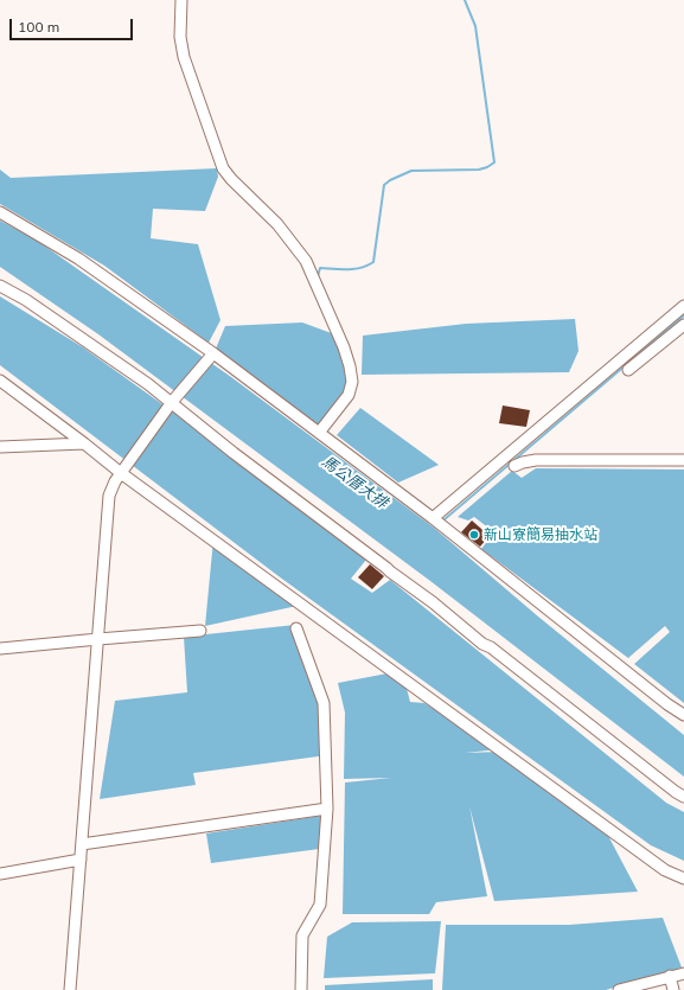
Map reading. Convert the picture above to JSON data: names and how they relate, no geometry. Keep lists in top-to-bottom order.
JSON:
{
  "water": ["馬公厝大排"],
  "places": ["新山寮簡易抽水站"],
  "scale_bar": "100 m"
}
